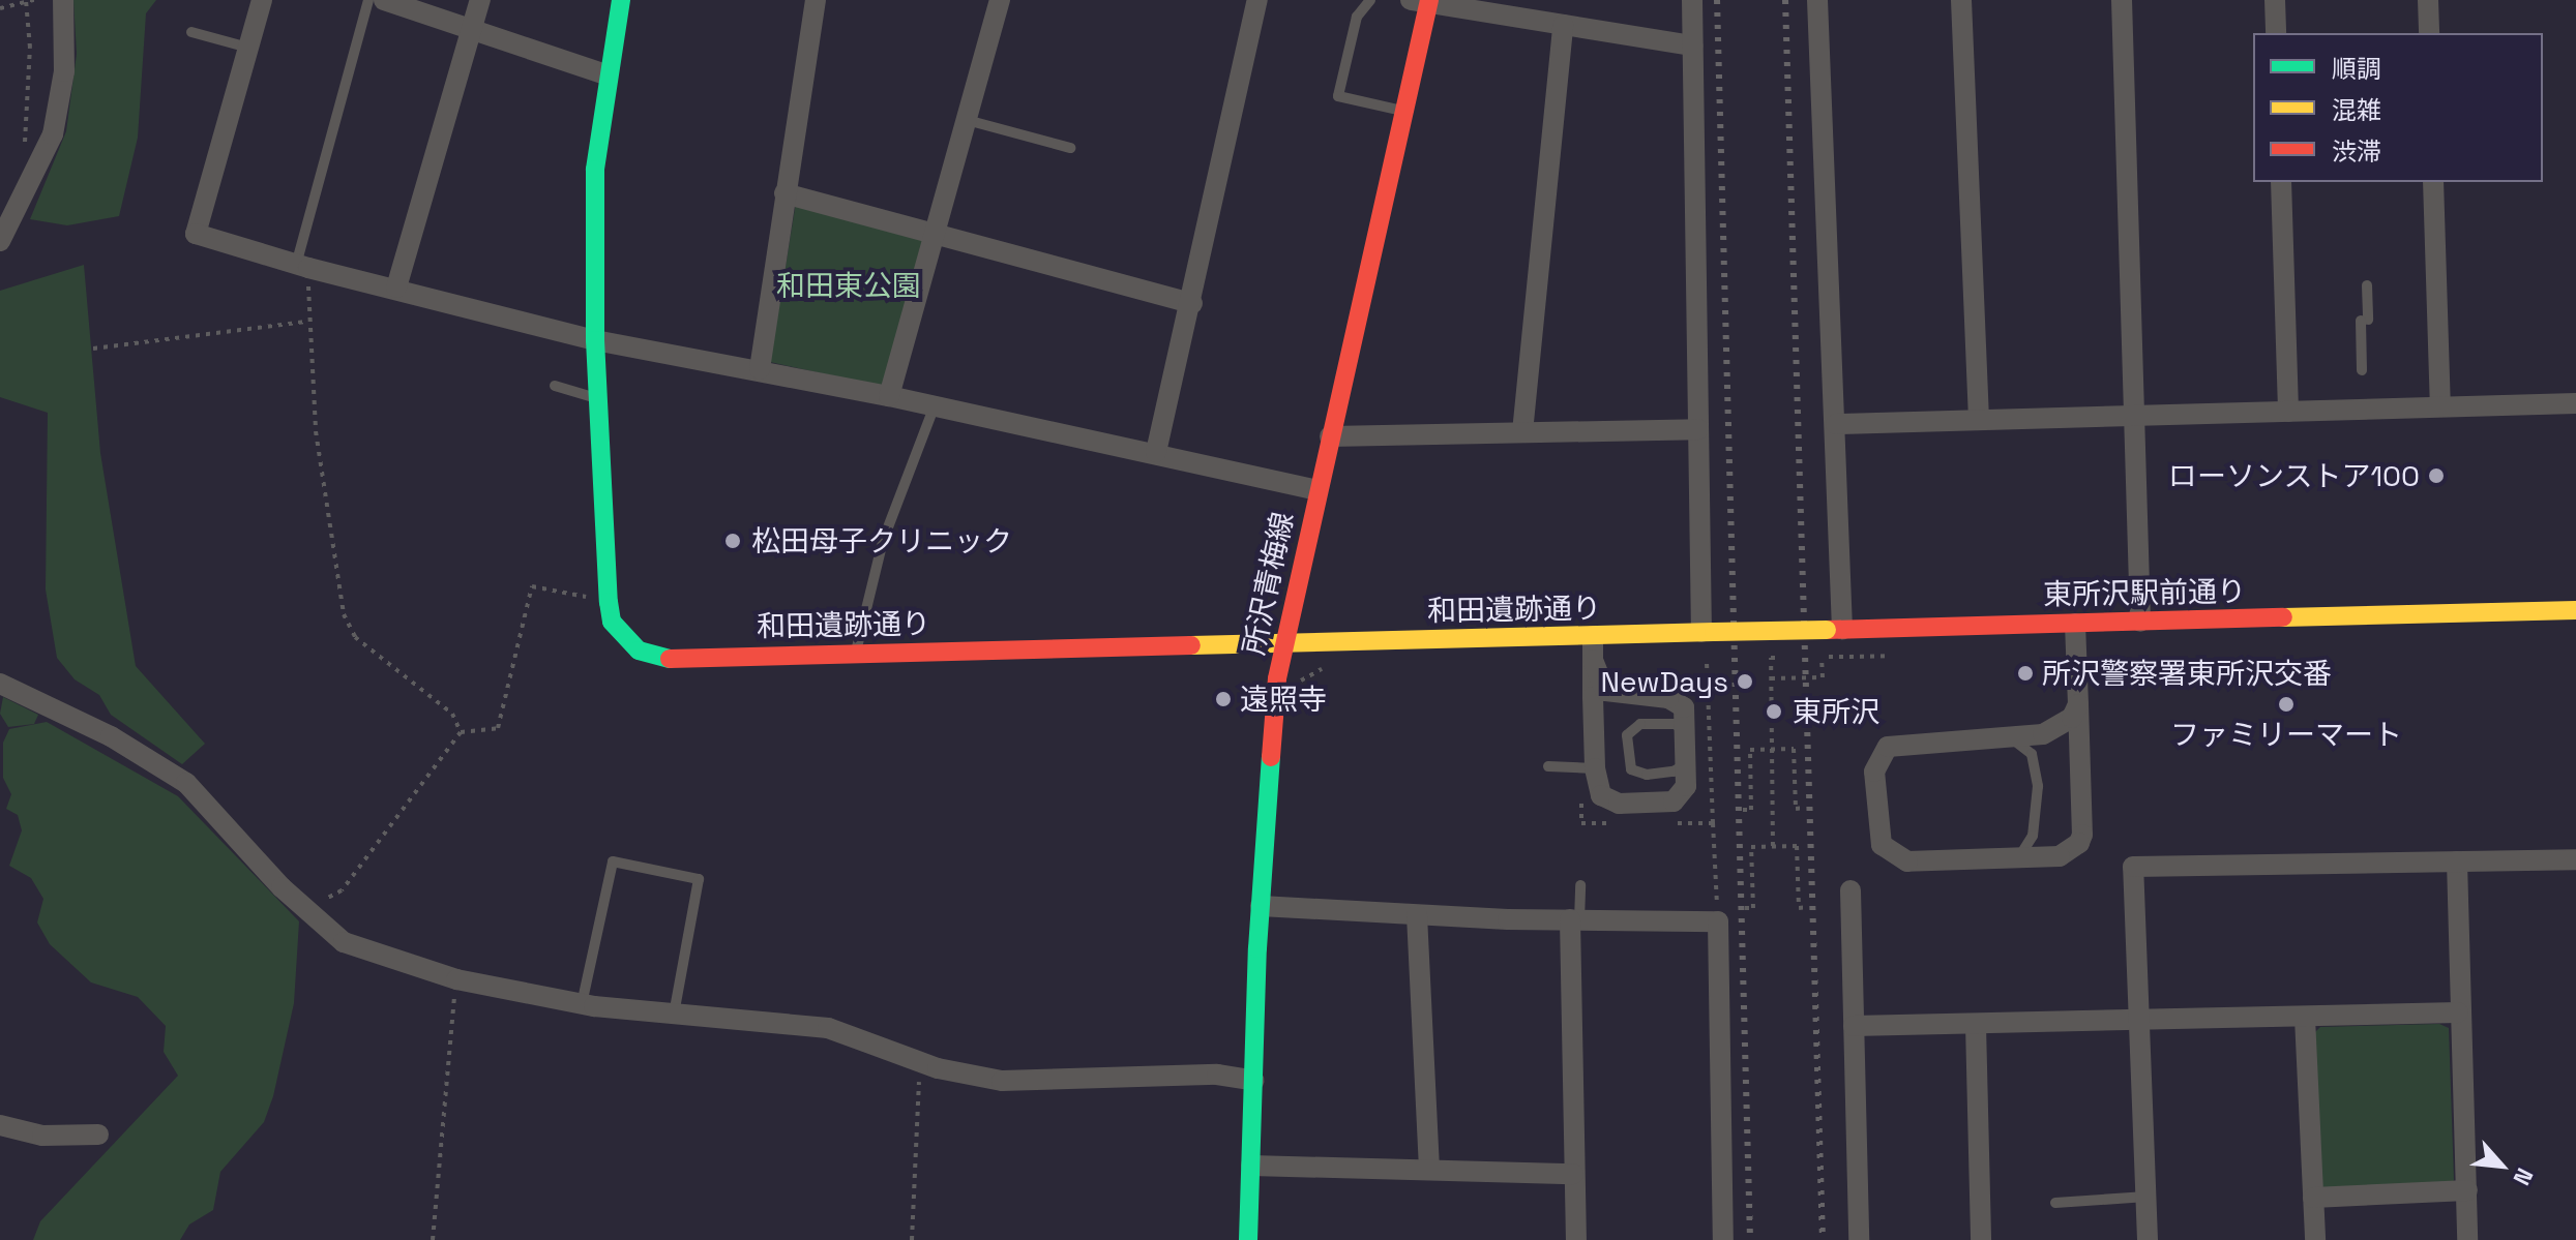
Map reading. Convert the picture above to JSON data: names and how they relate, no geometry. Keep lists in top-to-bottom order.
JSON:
{
  "streets": {
    "street": ["所沢青梅線", "東所沢駅前通り", "和田遺跡通り"]
  },
  "crossings": [
    ["所沢青梅線", "和田遺跡通り"],
    ["東所沢駅前通り", "和田遺跡通り"]
  ],
  "parks": ["和田東公園"],
  "places": [
    "ローソンストア100",
    "松田母子クリニック",
    "所沢警察署東所沢交番",
    "NewDays",
    "遠照寺",
    "ファミリーマート",
    "東所沢"
  ],
  "legend": ["順調", "混雑", "渋滞"],
  "north": "bottom right"
}
